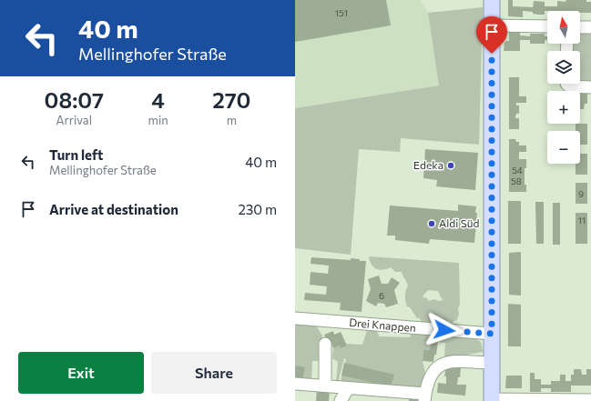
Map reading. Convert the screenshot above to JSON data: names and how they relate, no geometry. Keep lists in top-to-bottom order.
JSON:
{
  "streets": {
    "street": ["Drei Knappen"]
  },
  "places": ["Edeka", "Aldi Süd"],
  "house_numbers": [
    "151",
    "54",
    "58",
    "9",
    "11",
    "6"
  ],
  "north": "top",
  "page": {
    "turn": ["40 m", "Mellinghofer Straße"],
    "map_buttons": ["+", "−"],
    "eta": [
      "08:07",
      "Arrival",
      "4",
      "min",
      "270",
      "m"
    ],
    "list": [
      {
        "name": "Turn left",
        "note": "Mellinghofer Straße",
        "value": "40 m"
      },
      {
        "name": "Arrive at destination",
        "value": "230 m"
      }
    ],
    "buttons": ["Exit", "Share"]
  }
}
